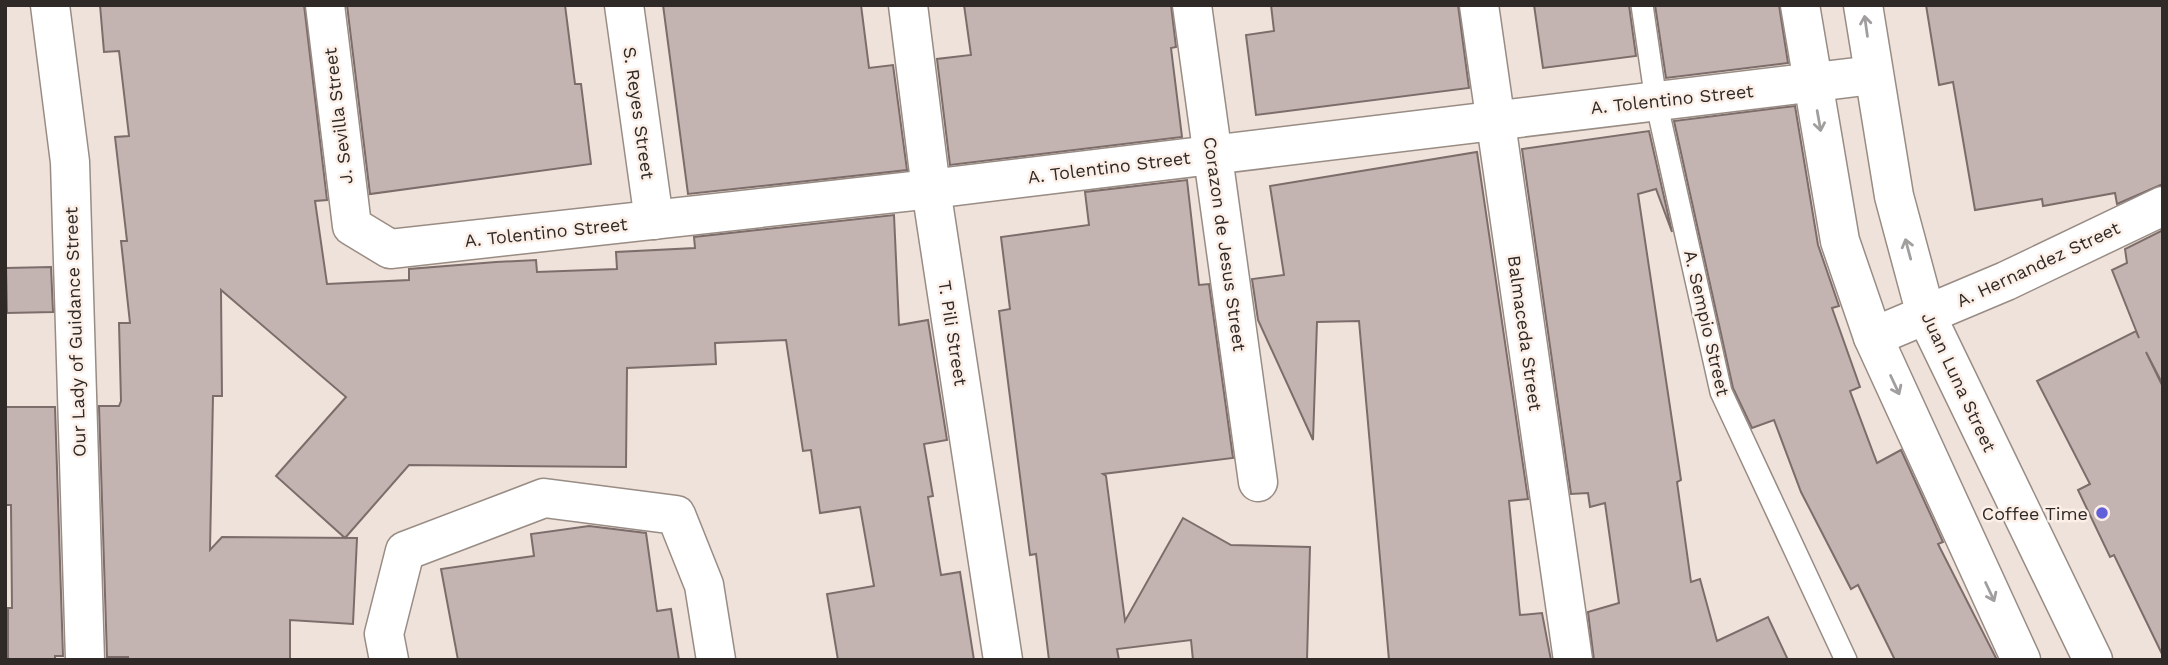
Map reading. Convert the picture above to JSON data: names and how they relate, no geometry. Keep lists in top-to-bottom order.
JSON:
{
  "streets": {
    "street": [
      "A. Tolentino Street",
      "S. Reyes Street",
      "J. Sevilla Street",
      "Corazon de Jesus Street",
      "A. Hernandez Street",
      "Our Lady of Guidance Street",
      "T. Pili Street",
      "Balmaceda Street",
      "Juan Luna Street"
    ],
    "lane": ["A. Sempio Street"]
  },
  "crossings": [
    ["A. Tolentino Street", "S. Reyes Street"],
    ["A. Tolentino Street", "J. Sevilla Street"],
    ["A. Tolentino Street", "Corazon de Jesus Street"],
    ["A. Tolentino Street", "A. Sempio Street"],
    ["A. Tolentino Street", "T. Pili Street"],
    ["A. Tolentino Street", "Balmaceda Street"],
    ["A. Tolentino Street", "Juan Luna Street"],
    ["A. Hernandez Street", "Juan Luna Street"]
  ],
  "places": ["Coffee Time"]
}
